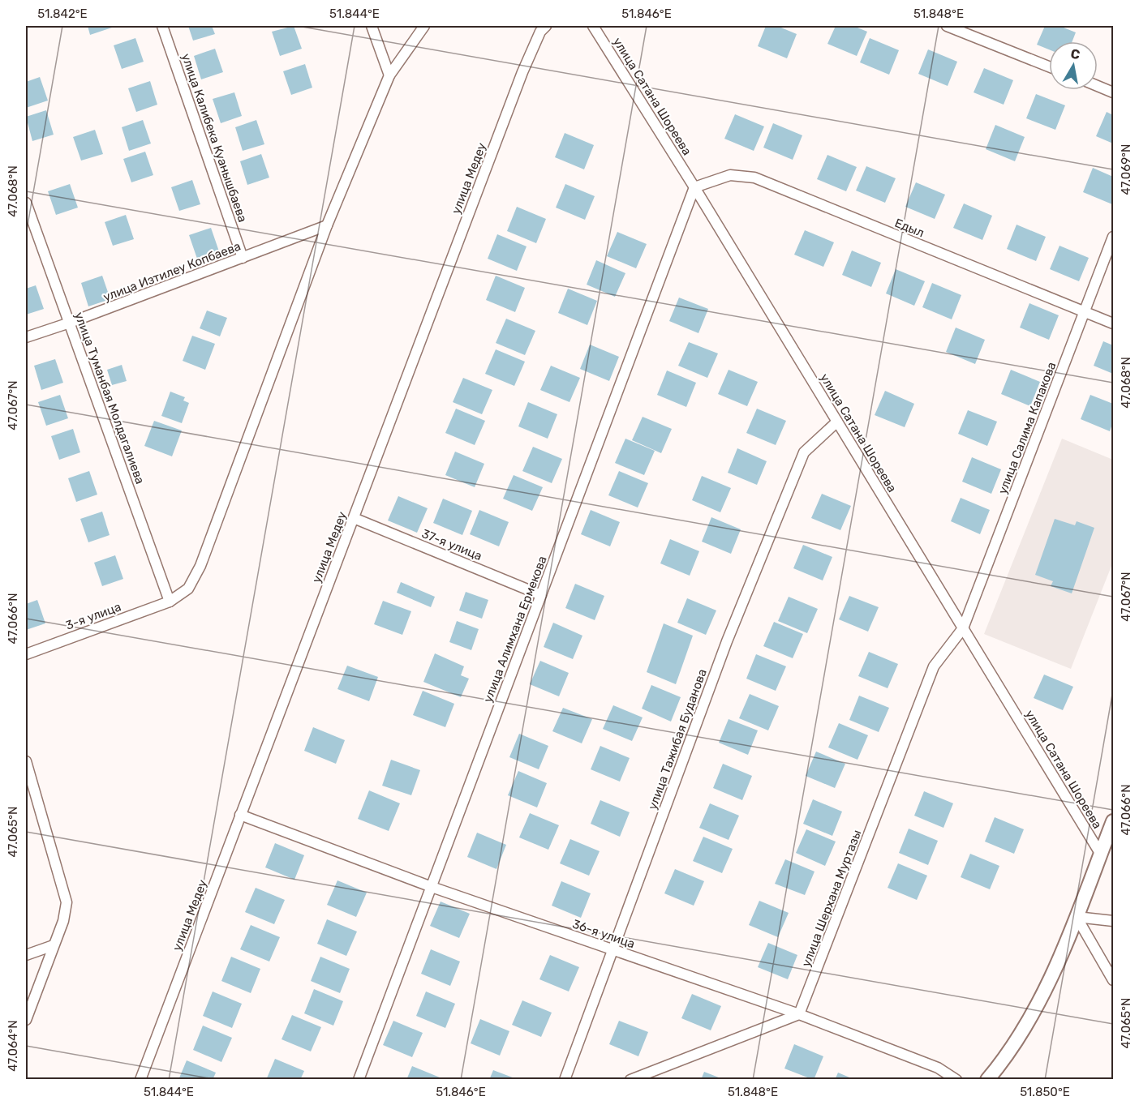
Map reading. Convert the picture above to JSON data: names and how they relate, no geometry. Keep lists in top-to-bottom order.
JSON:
{
  "streets": {
    "street": [
      "улица Сатана Шореева",
      "улица Калибека Куанышбаева",
      "улица Медеу",
      "Едыл",
      "улица Изтилеу Копбаева",
      "улица Туманбая Молдагалиева",
      "улица Салима Капакова",
      "37-я улица",
      "3-я улица",
      "улица Алимхана Ермекова",
      "улица Тажибая Буданова",
      "улица Шерхана Муртазы",
      "36-я улица"
    ]
  },
  "crossings": [
    ["улица Сатана Шореева", "Едыл"],
    ["улица Сатана Шореева", "улица Салима Капакова"],
    ["улица Сатана Шореева", "улица Алимхана Ермекова"],
    ["улица Сатана Шореева", "улица Тажибая Буданова"],
    ["улица Сатана Шореева", "улица Шерхана Муртазы"],
    ["улица Калибека Куанышбаева", "улица Изтилеу Копбаева"],
    ["улица Медеу", "37-я улица"],
    ["улица Медеу", "36-я улица"],
    ["Едыл", "улица Салима Капакова"],
    ["Едыл", "улица Алимхана Ермекова"],
    ["улица Изтилеу Копбаева", "улица Туманбая Молдагалиева"],
    ["улица Туманбая Молдагалиева", "3-я улица"],
    ["улица Салима Капакова", "улица Шерхана Муртазы"],
    ["37-я улица", "улица Алимхана Ермекова"],
    ["улица Алимхана Ермекова", "36-я улица"],
    ["улица Тажибая Буданова", "36-я улица"],
    ["улица Шерхана Муртазы", "36-я улица"]
  ],
  "north": "top",
  "coordinates": [
    "51.842°E",
    "51.844°E",
    "51.846°E",
    "51.848°E",
    "47.069°N",
    "47.068°N",
    "47.067°N",
    "47.066°N",
    "47.065°N",
    "47.064°N",
    "51.850°E"
  ]
}
